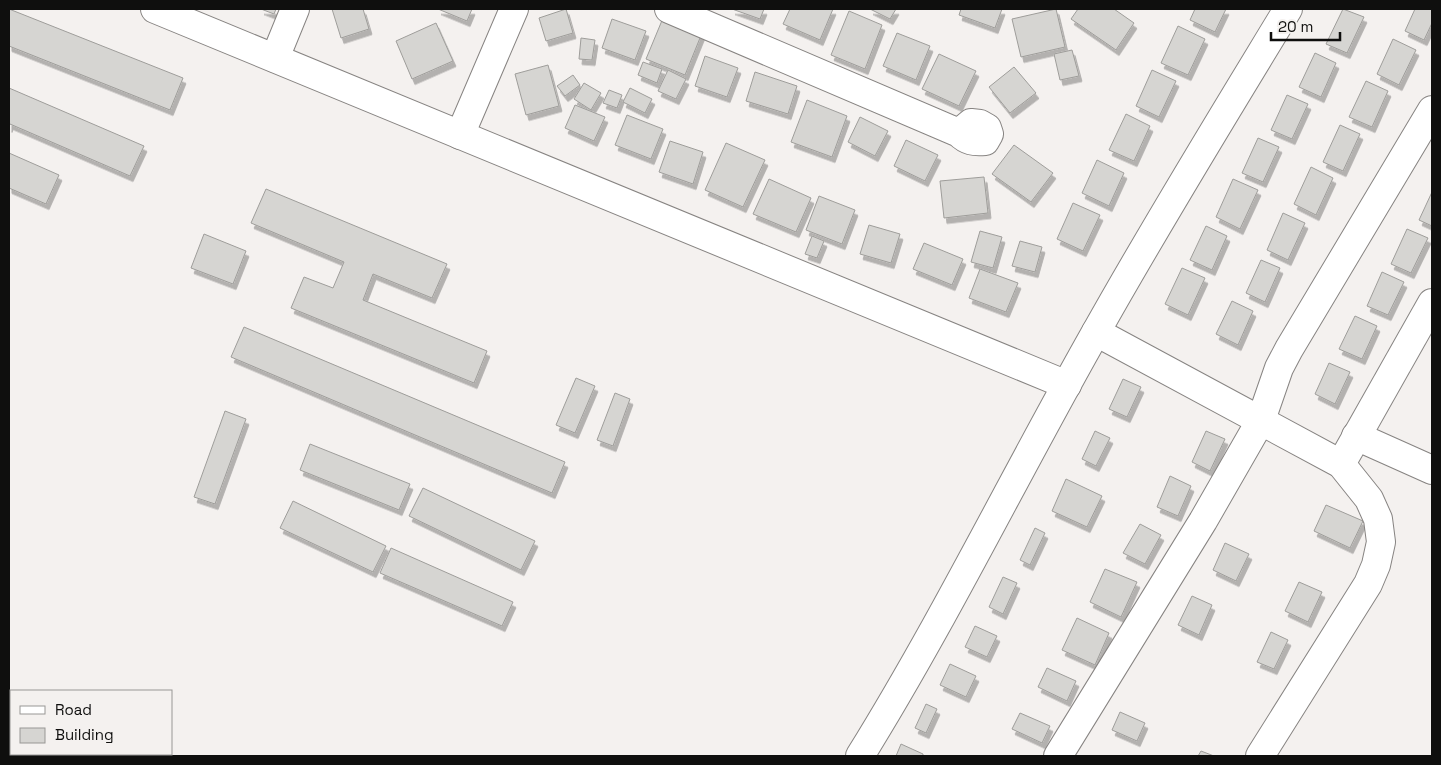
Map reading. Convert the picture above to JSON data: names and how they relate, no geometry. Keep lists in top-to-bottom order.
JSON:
{
  "legend": ["Road", "Building"],
  "scale_bar": "20 m"
}
